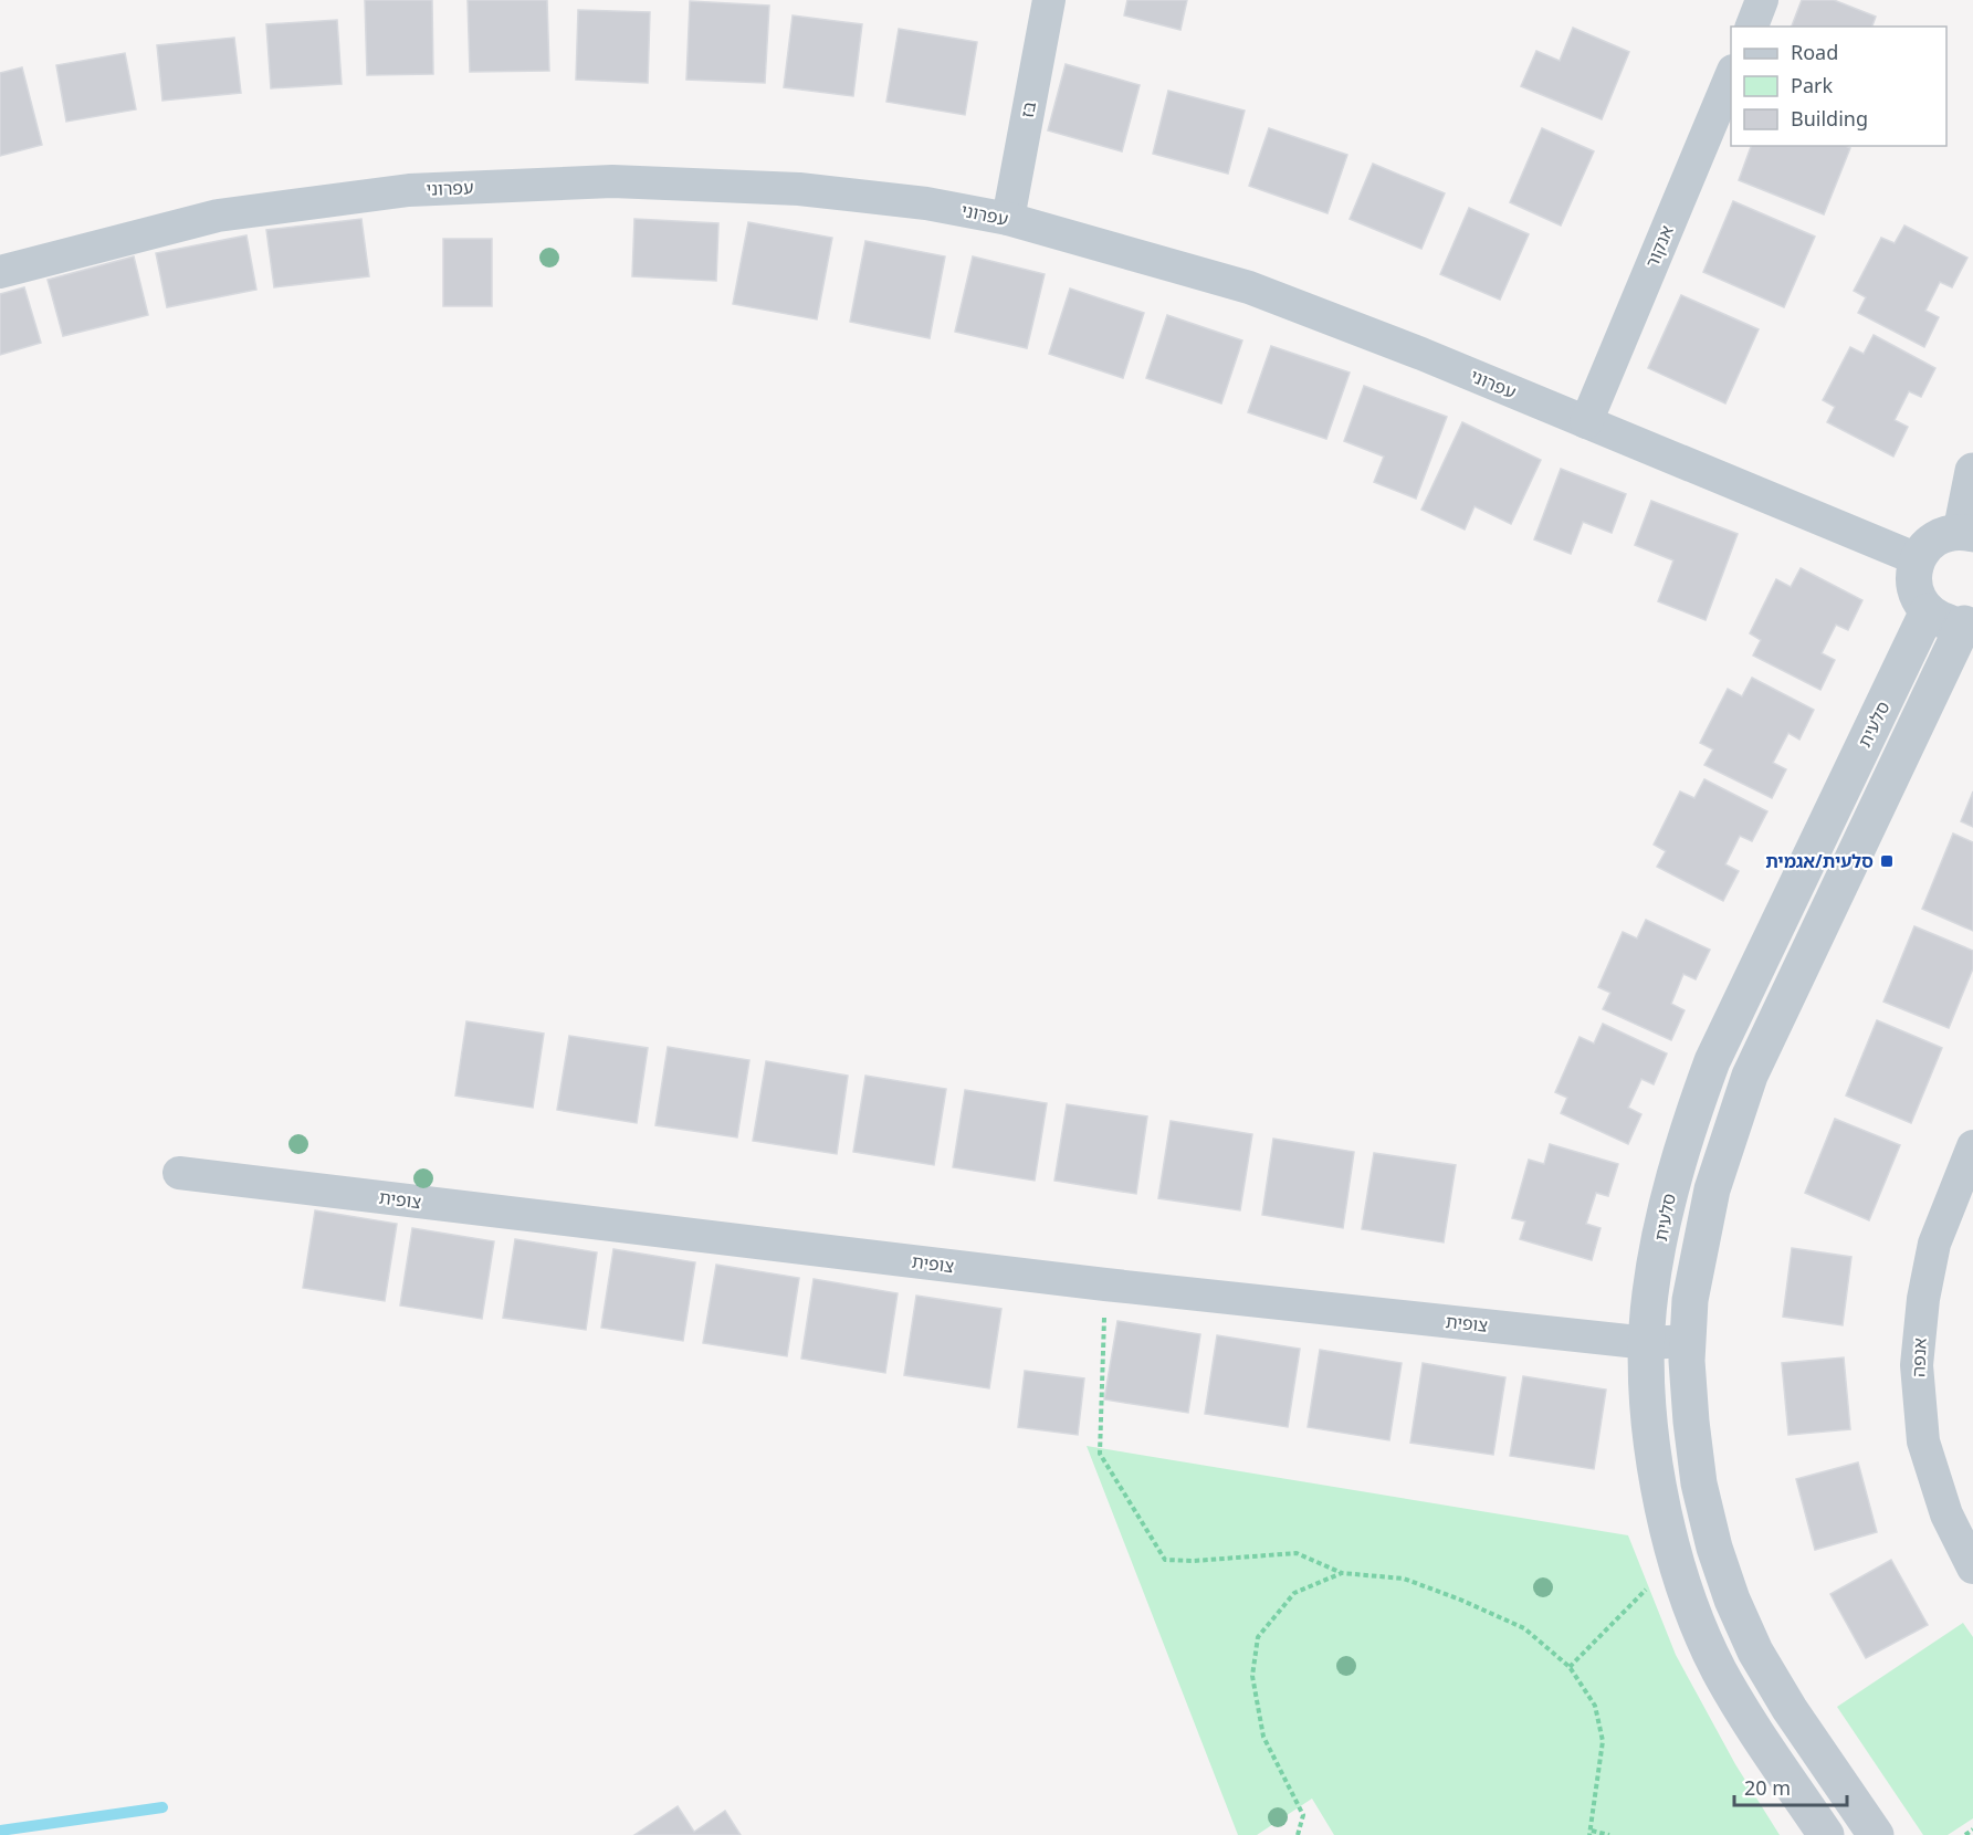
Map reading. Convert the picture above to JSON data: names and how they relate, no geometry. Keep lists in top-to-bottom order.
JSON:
{
  "streets": {
    "street": [
      "בז",
      "עפרוני",
      "אנקור",
      "סלעית",
      "צופית",
      "אנפה"
    ]
  },
  "crossings": [
    ["בז", "עפרוני"],
    ["עפרוני", "אנקור"],
    ["סלעית", "צופית"]
  ],
  "places": {
    "transit": ["סלעית/אגמית"]
  },
  "legend": ["Road", "Park", "Building"],
  "scale_bar": "20 m"
}
